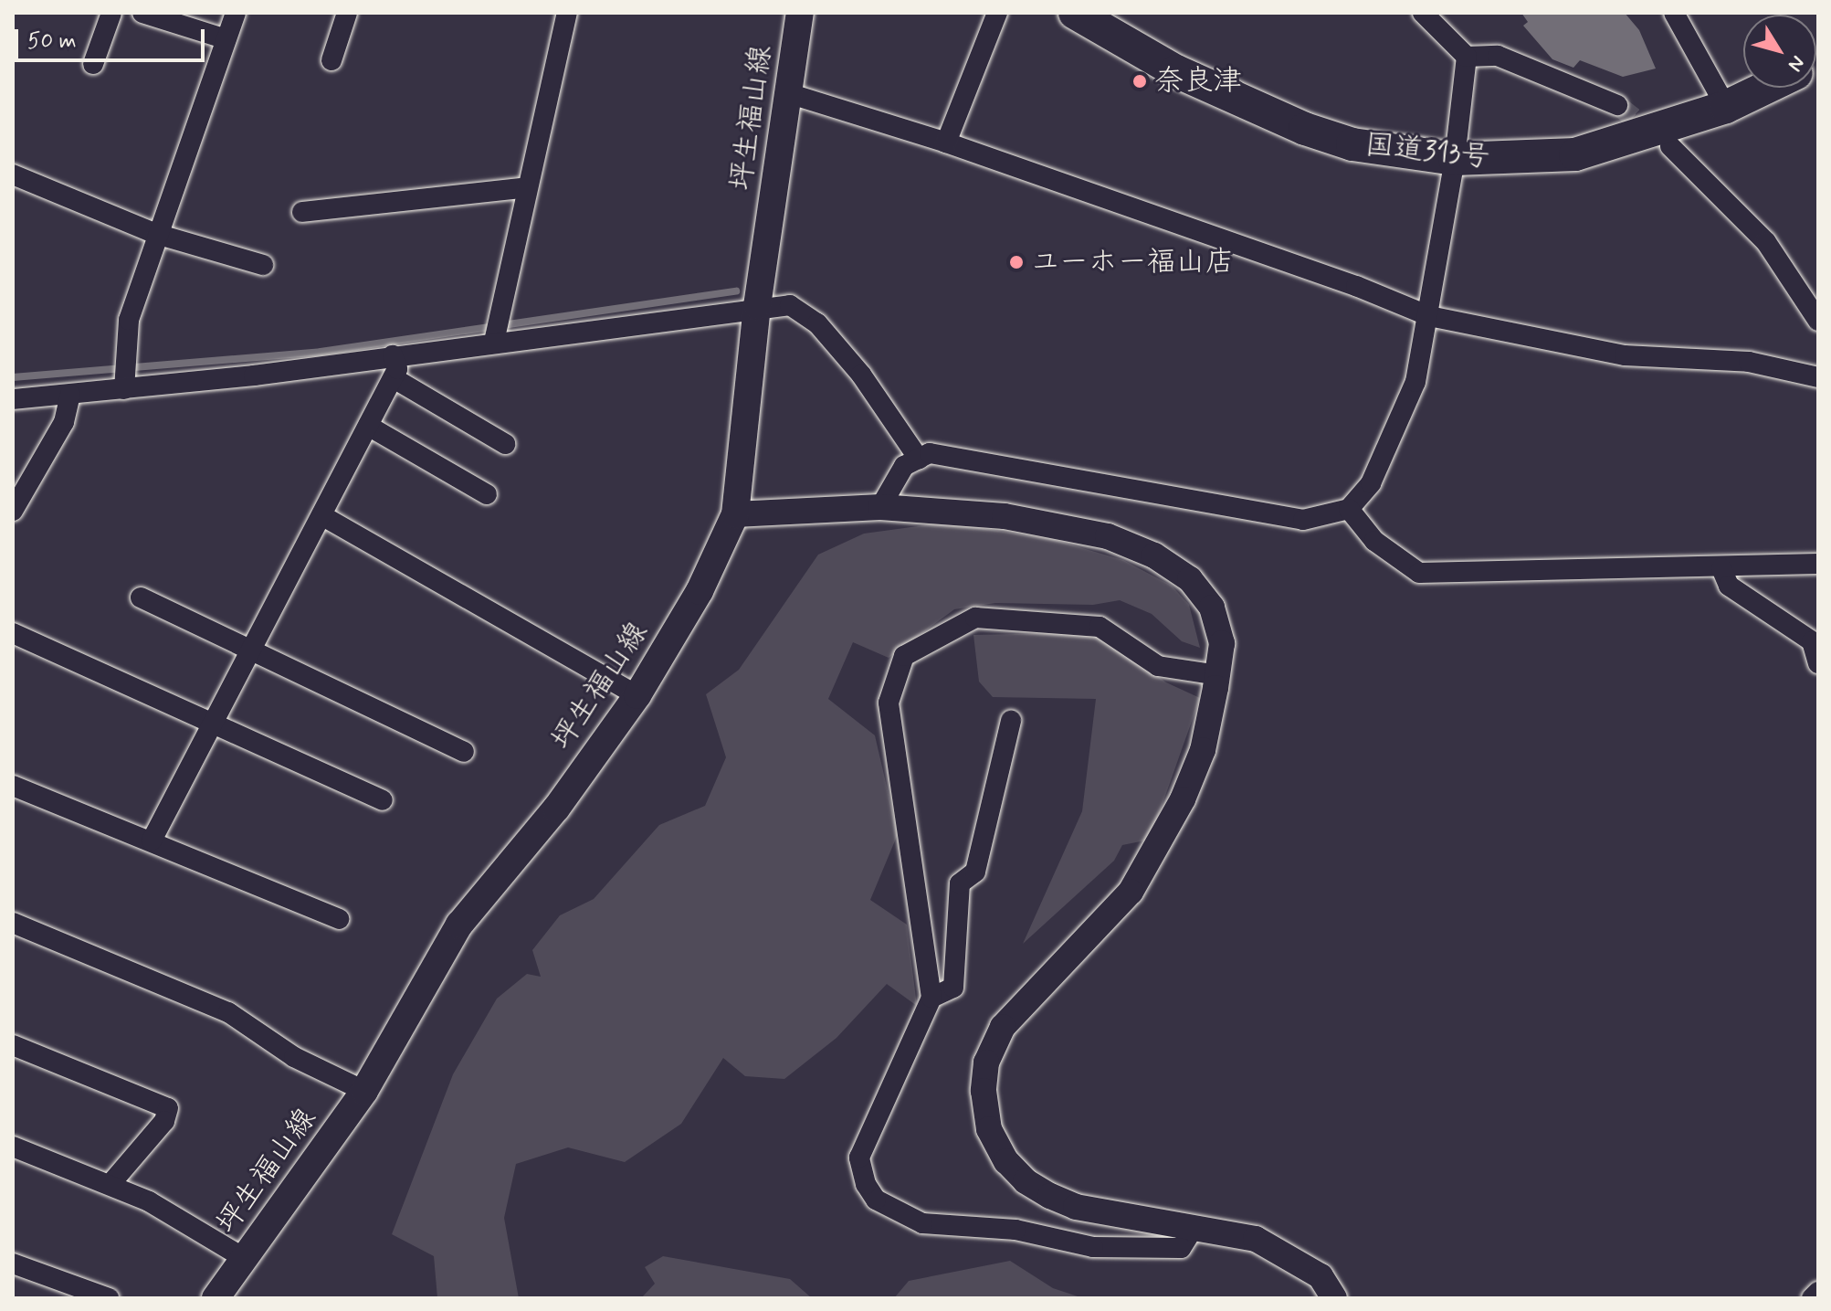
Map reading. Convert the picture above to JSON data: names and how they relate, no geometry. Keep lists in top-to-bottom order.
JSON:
{
  "streets": {
    "highway": ["国道313号"],
    "main road": ["坪生福山線"]
  },
  "places": ["奈良津", "ユーホー福山店"],
  "scale_bar": "50 m",
  "north": "bottom right"
}
